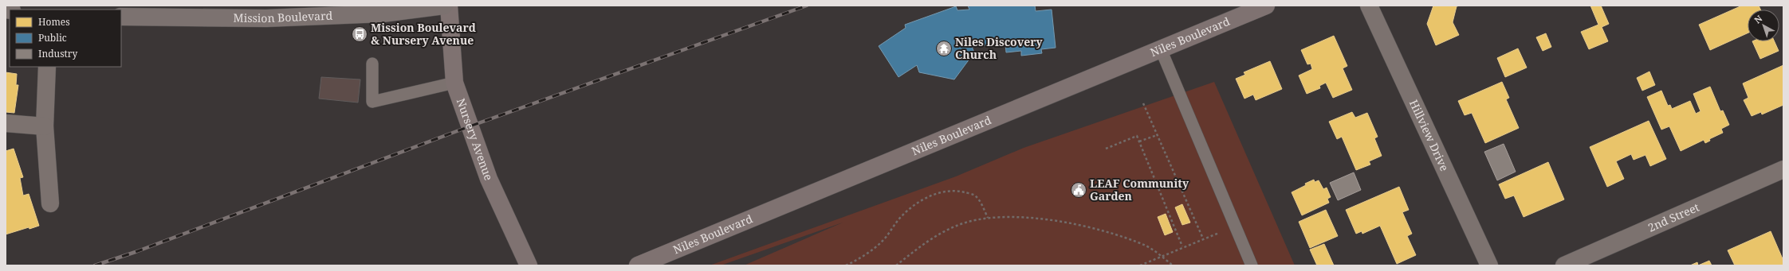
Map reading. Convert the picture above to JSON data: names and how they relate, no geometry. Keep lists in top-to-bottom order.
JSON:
{
  "streets": {
    "main road": ["Mission Boulevard", "Niles Boulevard", "Nursery Avenue"],
    "street": ["Hillview Drive", "2nd Street"]
  },
  "places": {
    "bus stop": ["Mission Boulevard & Nursery Avenue"],
    "temple": ["Niles Discovery Church"],
    "public building": ["LEAF Community Garden"]
  },
  "legend": ["Homes", "Public", "Industry"],
  "north": "top left"
}
